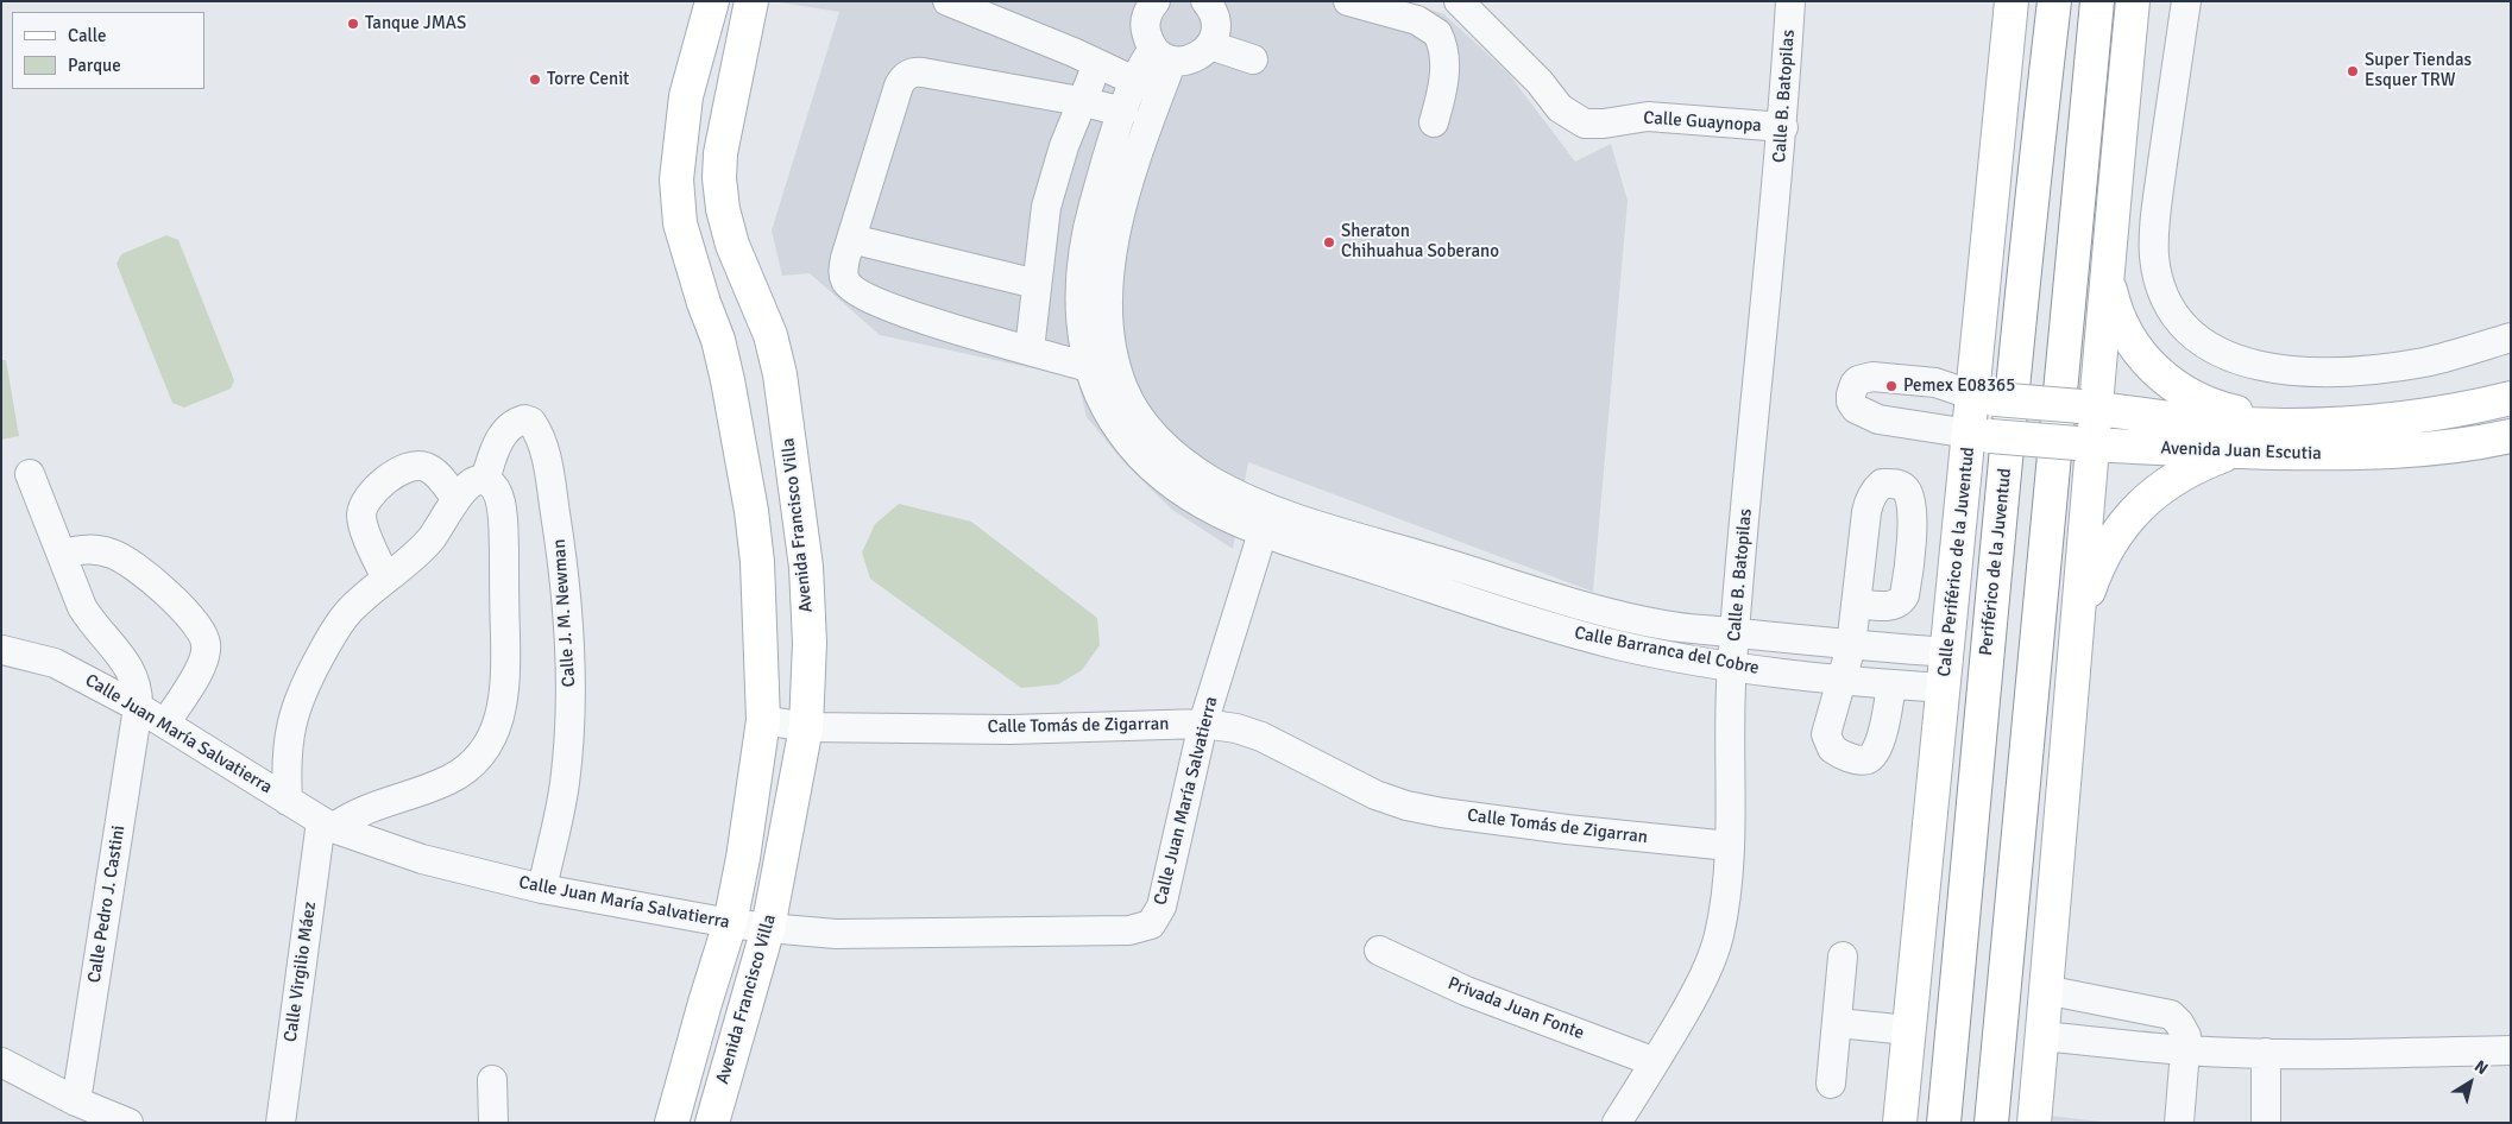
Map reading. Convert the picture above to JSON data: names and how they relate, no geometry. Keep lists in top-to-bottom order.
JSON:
{
  "streets": {
    "main road": [
      "Avenida Juan Escutia",
      "Avenida Francisco Villa",
      "Calle Periférico de la Juventud",
      "Periférico de la Juventud"
    ],
    "street": [
      "Calle B. Batopilas",
      "Calle Guaynopa",
      "Calle J. M. Newman",
      "Calle Barranca del Cobre",
      "Calle Tomás de Zigarran",
      "Calle Juan María Salvatierra",
      "Calle Pedro J. Castini",
      "Calle Virgilio Máez",
      "Privada Juan Fonte"
    ]
  },
  "crossings": [
    ["Calle B. Batopilas", "Calle Guaynopa"],
    ["Calle B. Batopilas", "Calle Barranca del Cobre"],
    ["Calle B. Batopilas", "Calle Tomás de Zigarran"],
    ["Calle B. Batopilas", "Privada Juan Fonte"],
    ["Avenida Juan Escutia", "Calle Periférico de la Juventud"],
    ["Avenida Francisco Villa", "Calle Tomás de Zigarran"],
    ["Avenida Francisco Villa", "Calle Juan María Salvatierra"],
    ["Calle Periférico de la Juventud", "Calle Barranca del Cobre"],
    ["Calle J. M. Newman", "Calle Juan María Salvatierra"],
    ["Calle Barranca del Cobre", "Calle Juan María Salvatierra"],
    ["Calle Tomás de Zigarran", "Calle Juan María Salvatierra"],
    ["Calle Juan María Salvatierra", "Calle Pedro J. Castini"],
    ["Calle Juan María Salvatierra", "Calle Virgilio Máez"]
  ],
  "places": [
    "Tanque JMAS",
    "Super Tiendas Esquer TRW",
    "Torre Cenit",
    "Sheraton Chihuahua Soberano",
    "Pemex E08365"
  ],
  "legend": ["Calle", "Parque"],
  "north": "top right"
}
